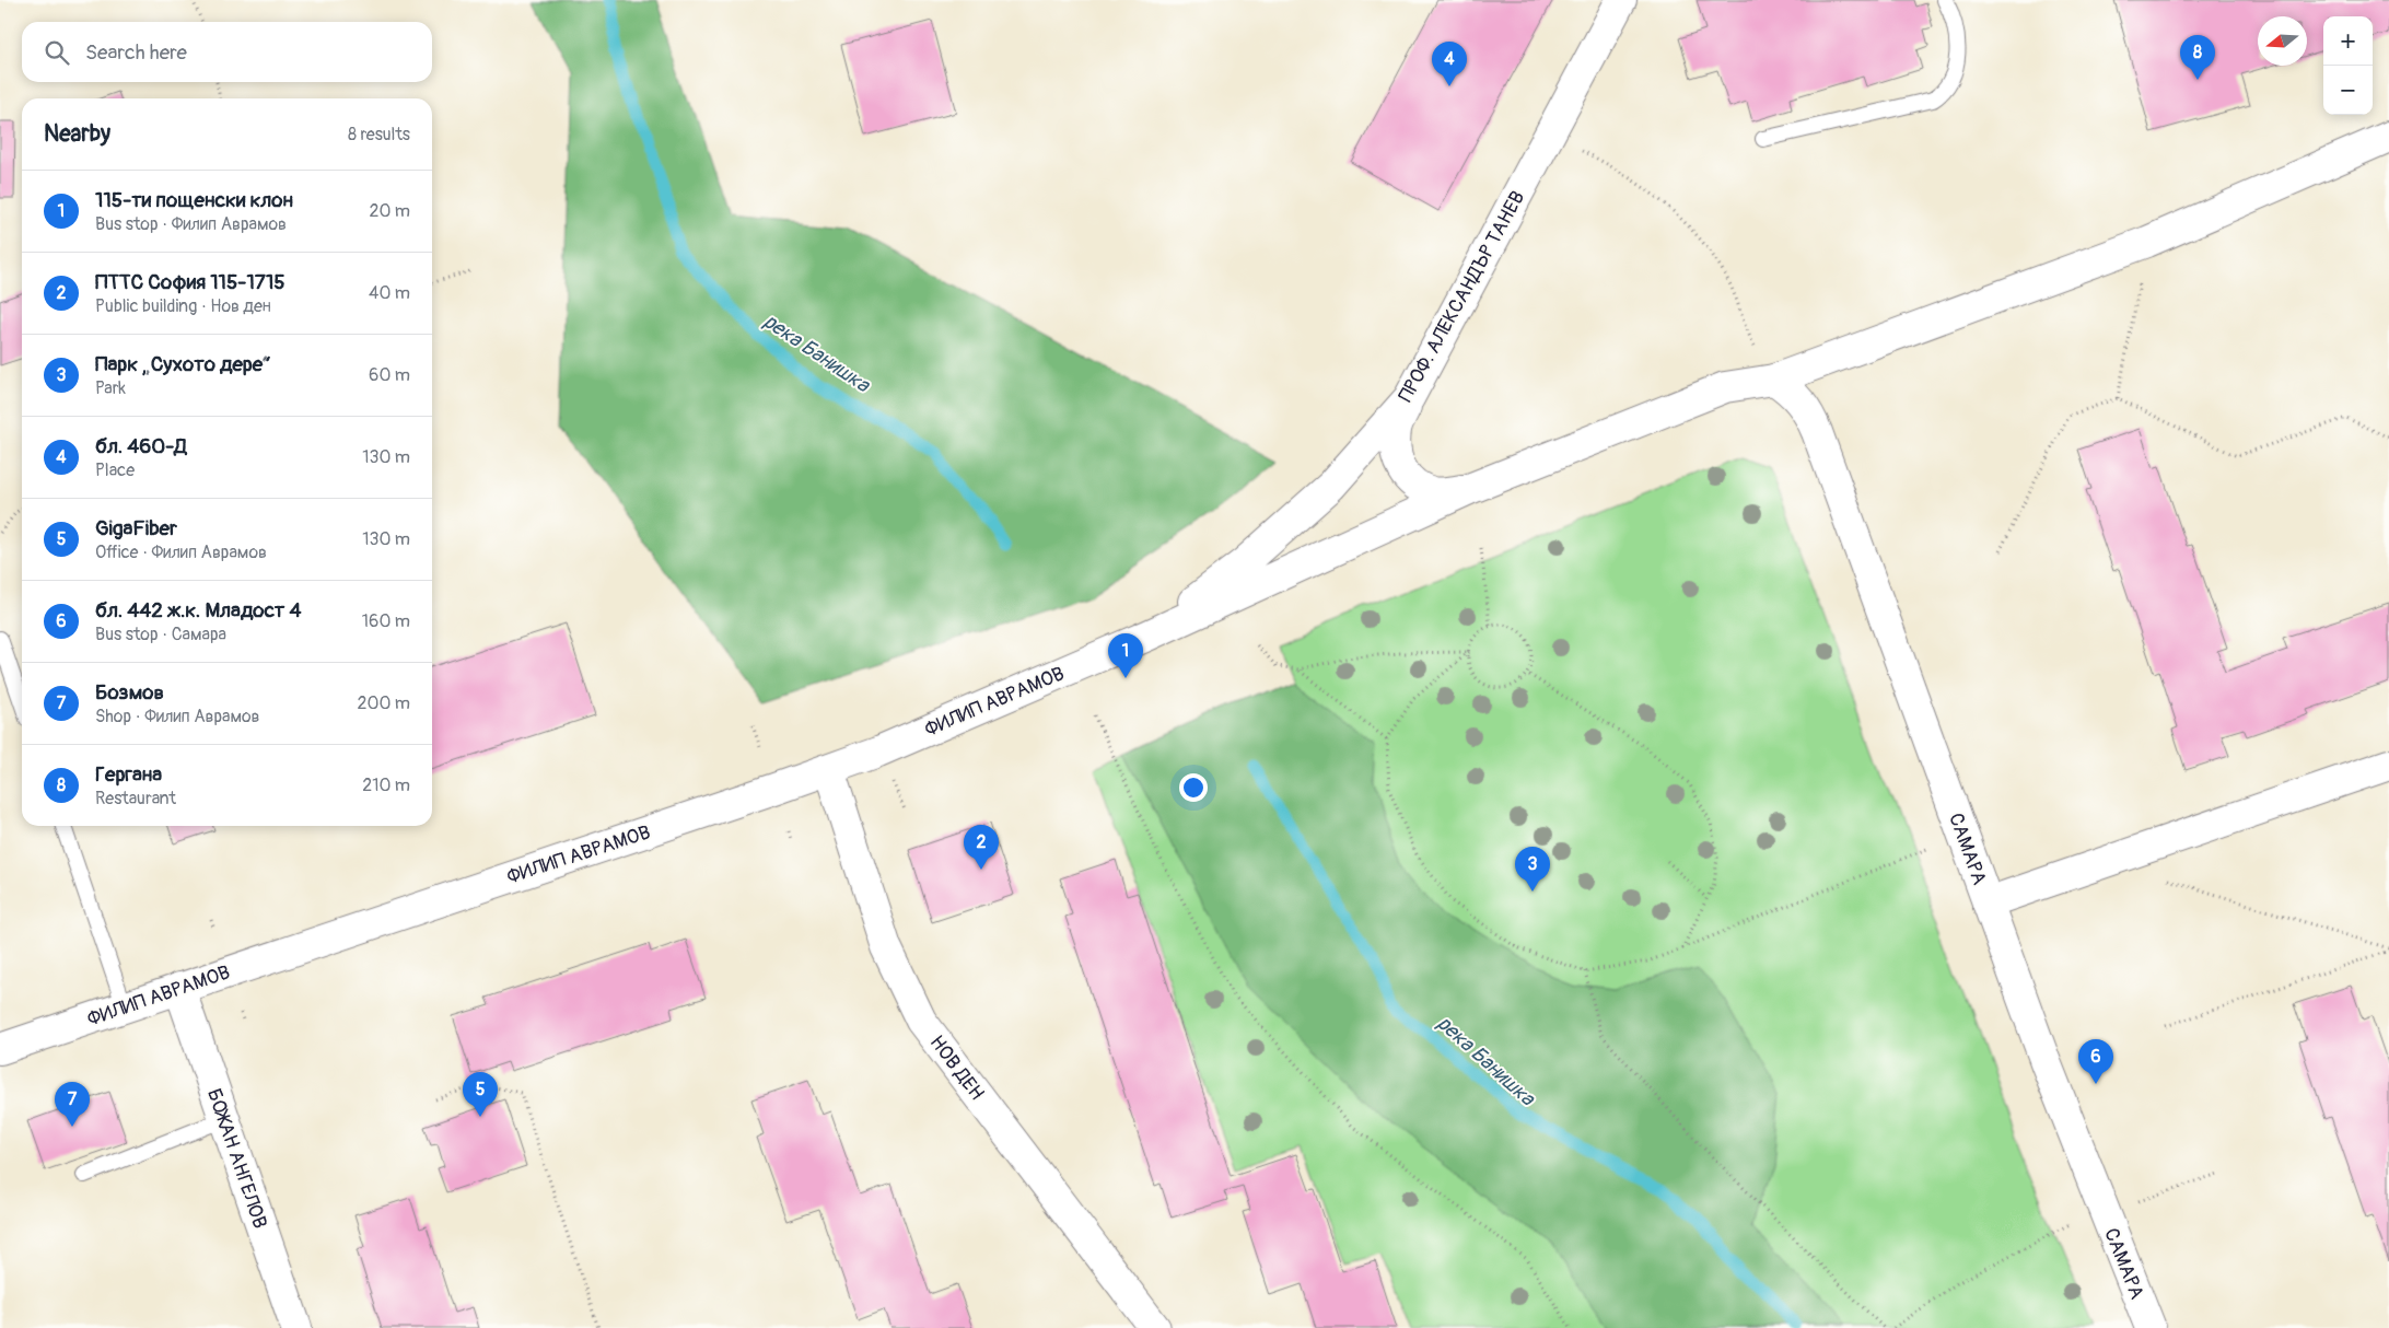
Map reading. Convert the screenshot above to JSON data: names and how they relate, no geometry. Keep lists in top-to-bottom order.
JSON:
{
  "streets": {
    "street": [
      "ПРОФ. АЛЕКСАНДЪР ТАНЕВ",
      "ФИЛИП АВРАМОВ",
      "САМАРА",
      "НОВ ДЕН",
      "БОЖАН АНГЕЛОВ"
    ]
  },
  "crossings": [
    ["ПРОФ. АЛЕКСАНДЪР ТАНЕВ", "ФИЛИП АВРАМОВ"],
    ["ФИЛИП АВРАМОВ", "НОВ ДЕН"],
    ["ФИЛИП АВРАМОВ", "БОЖАН АНГЕЛОВ"]
  ],
  "water": ["река Банишка"],
  "north": "left",
  "page": {
    "map_buttons": ["+", "−"],
    "search": "Search here",
    "pins": [
      "8",
      "4",
      "1",
      "2",
      "3",
      "6",
      "5",
      "7"
    ],
    "heading": ["Nearby", "8 results"],
    "list": [
      {
        "mark": "1",
        "name": "115-ти пощенски клон",
        "note": "Bus stop · Филип Аврамов",
        "value": "20 m"
      },
      {
        "mark": "2",
        "name": "ПТТС София 115-1715",
        "note": "Public building · Нов ден",
        "value": "40 m"
      },
      {
        "mark": "3",
        "name": "Парк „Сухото дере“",
        "note": "Park",
        "value": "60 m"
      },
      {
        "mark": "4",
        "name": "бл. 460-Д",
        "note": "Place",
        "value": "130 m"
      },
      {
        "mark": "5",
        "name": "GigaFiber",
        "note": "Office · Филип Аврамов",
        "value": "130 m"
      },
      {
        "mark": "6",
        "name": "бл. 442 ж.к. Младост 4",
        "note": "Bus stop · Самара",
        "value": "160 m"
      },
      {
        "mark": "7",
        "name": "Бозмов",
        "note": "Shop · Филип Аврамов",
        "value": "200 m"
      },
      {
        "mark": "8",
        "name": "Гергана",
        "note": "Restaurant",
        "value": "210 m"
      }
    ]
  }
}
